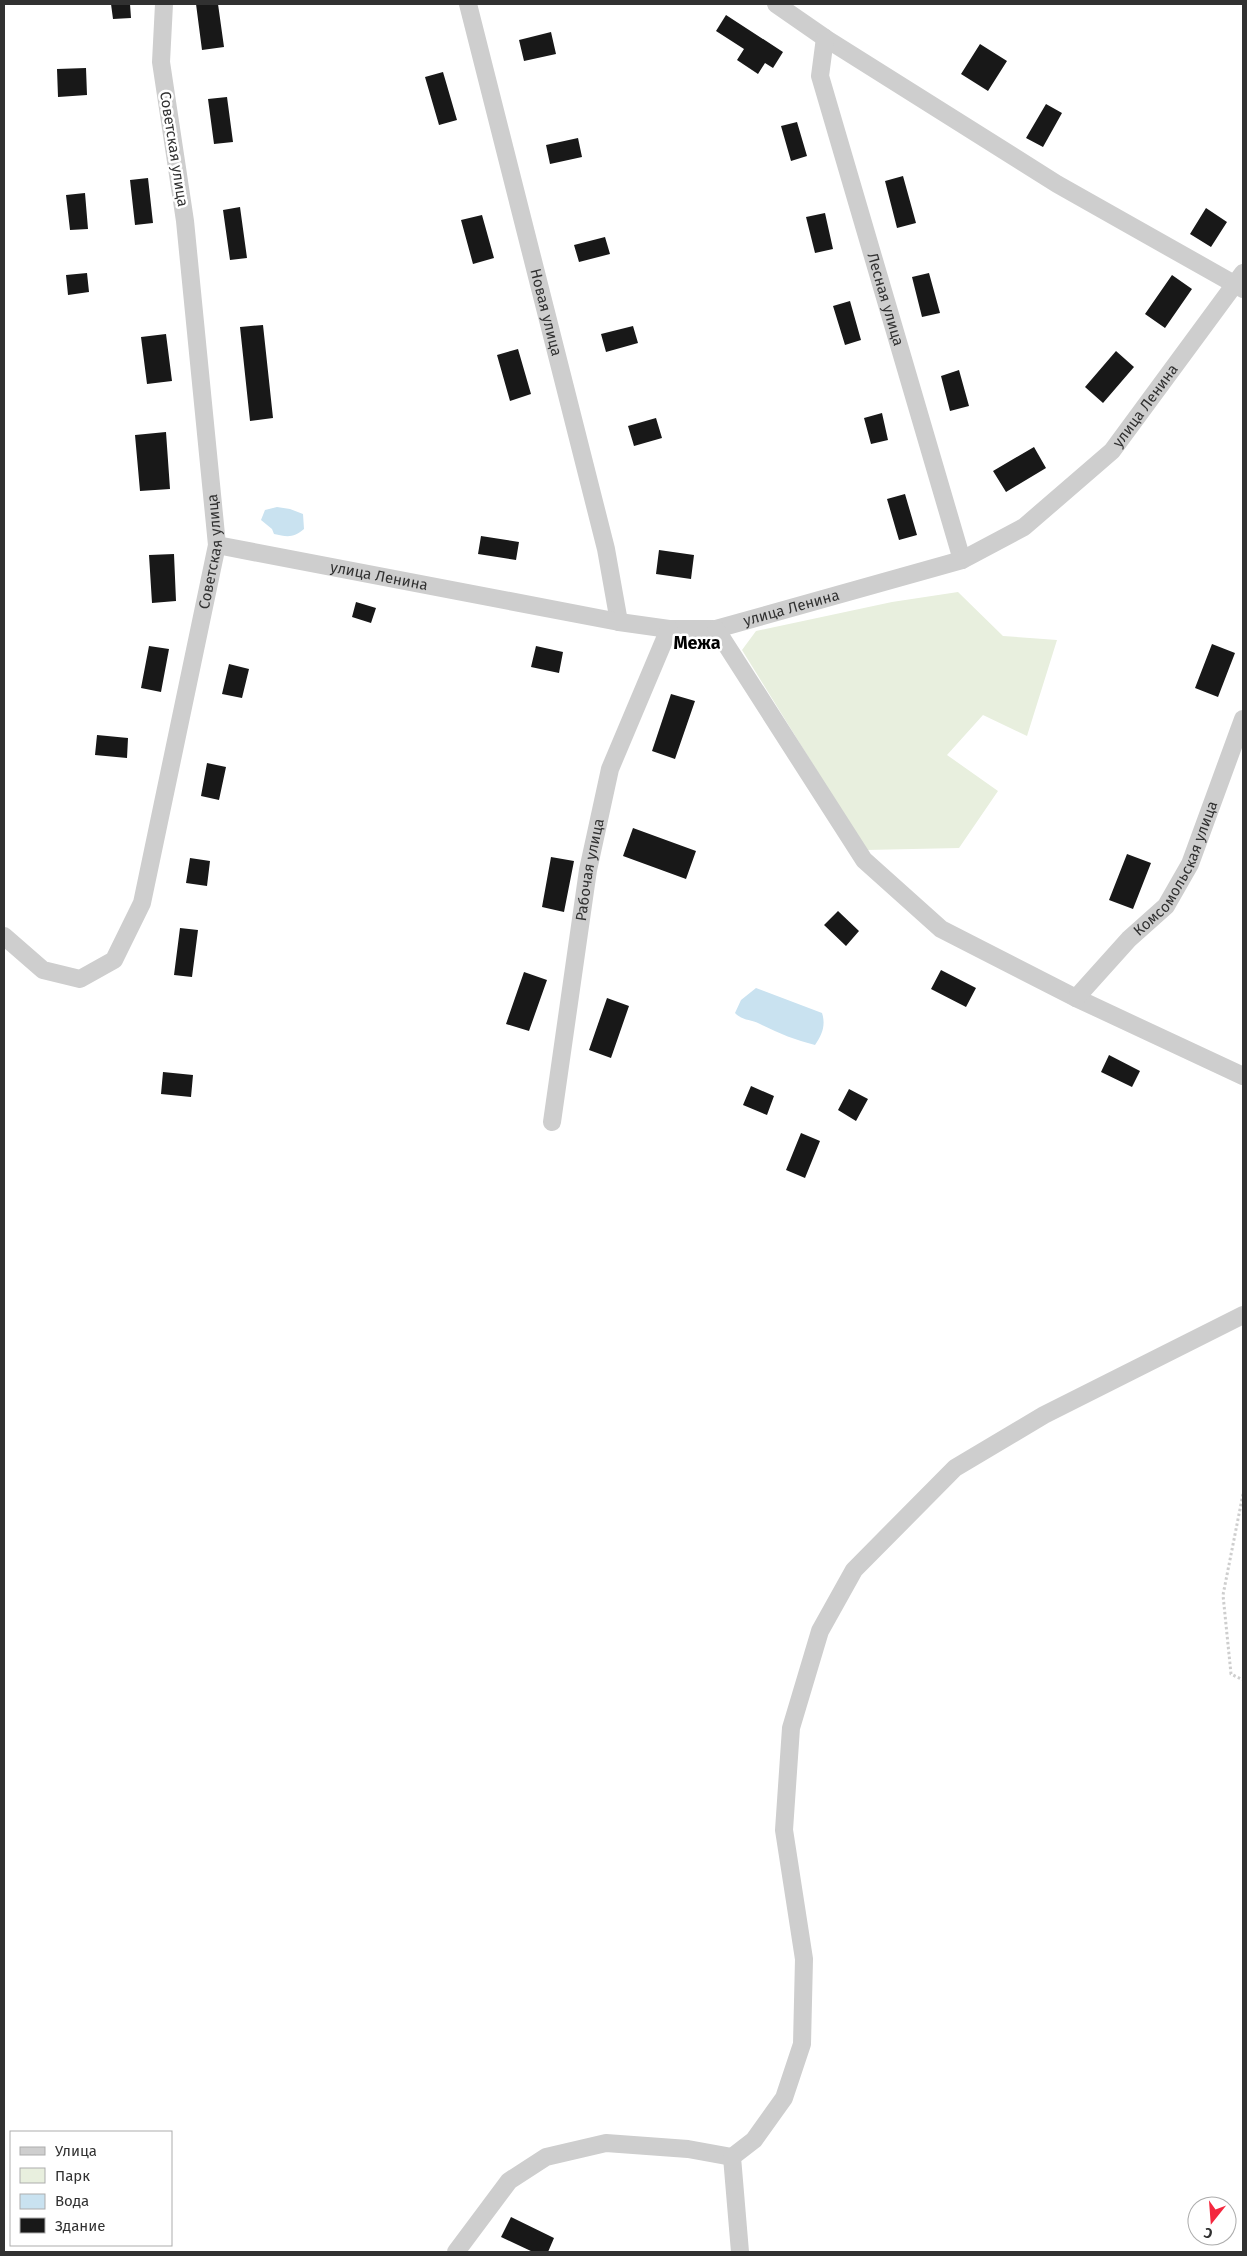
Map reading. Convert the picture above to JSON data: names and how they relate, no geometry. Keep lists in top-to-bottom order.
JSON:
{
  "streets": {
    "street": [
      "Советская улица",
      "Лесная улица",
      "Новая улица",
      "улица Ленина",
      "Комсомольская улица",
      "Рабочая улица"
    ]
  },
  "crossings": [
    ["Советская улица", "улица Ленина"],
    ["Лесная улица", "улица Ленина"],
    ["Новая улица", "улица Ленина"],
    ["улица Ленина", "Рабочая улица"]
  ],
  "districts": ["Межа"],
  "legend": [
    "Улица",
    "Парк",
    "Вода",
    "Здание"
  ],
  "north": "bottom"
}
